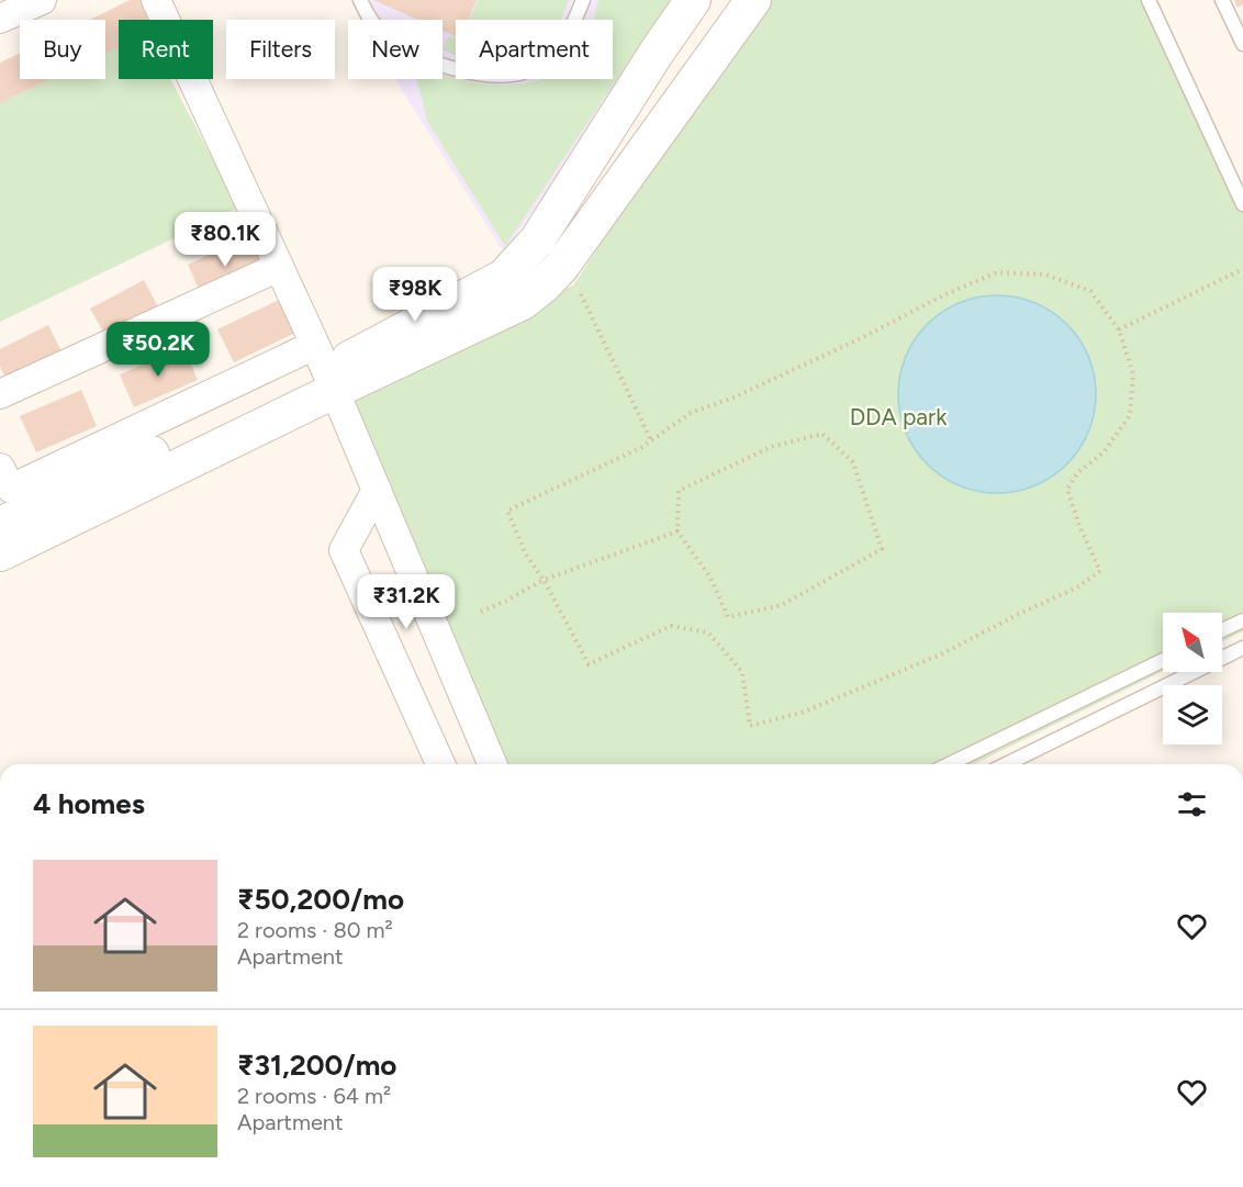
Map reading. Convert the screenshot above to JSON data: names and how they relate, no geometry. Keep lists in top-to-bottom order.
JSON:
{
  "parks": ["DDA park"],
  "north": "top left",
  "page": {
    "chip": [
      "Buy",
      "Rent",
      "Filters",
      "New",
      "Apartment"
    ],
    "price": [
      "₹80.1K",
      "₹98K",
      "₹50.2K",
      "₹31.2K"
    ],
    "heading": "4 homes",
    "list": [
      {
        "name": "₹50,200/mo",
        "note": "2 rooms · 80 m² · Apartment"
      },
      {
        "name": "₹31,200/mo",
        "note": "2 rooms · 64 m² · Apartment"
      }
    ]
  }
}
